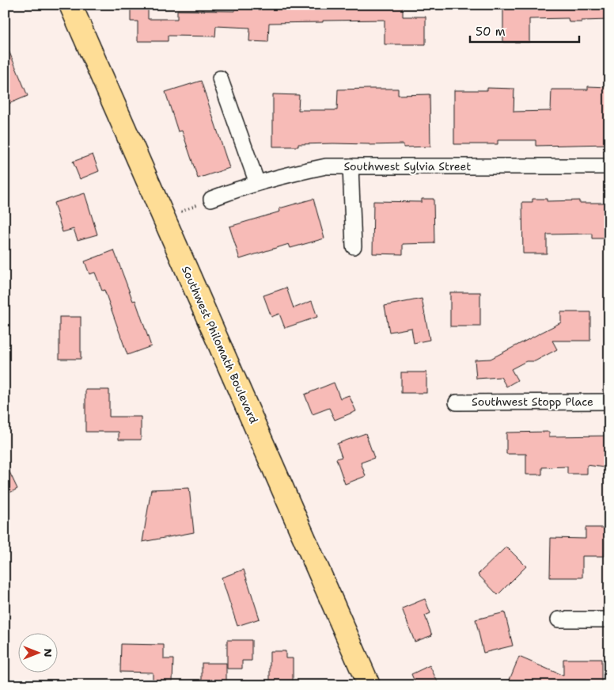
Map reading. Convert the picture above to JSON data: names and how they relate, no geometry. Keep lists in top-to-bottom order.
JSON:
{
  "streets": {
    "highway": ["Southwest Philomath Boulevard"],
    "street": ["Southwest Sylvia Street", "Southwest Stopp Place"]
  },
  "scale_bar": "50 m",
  "north": "right"
}
